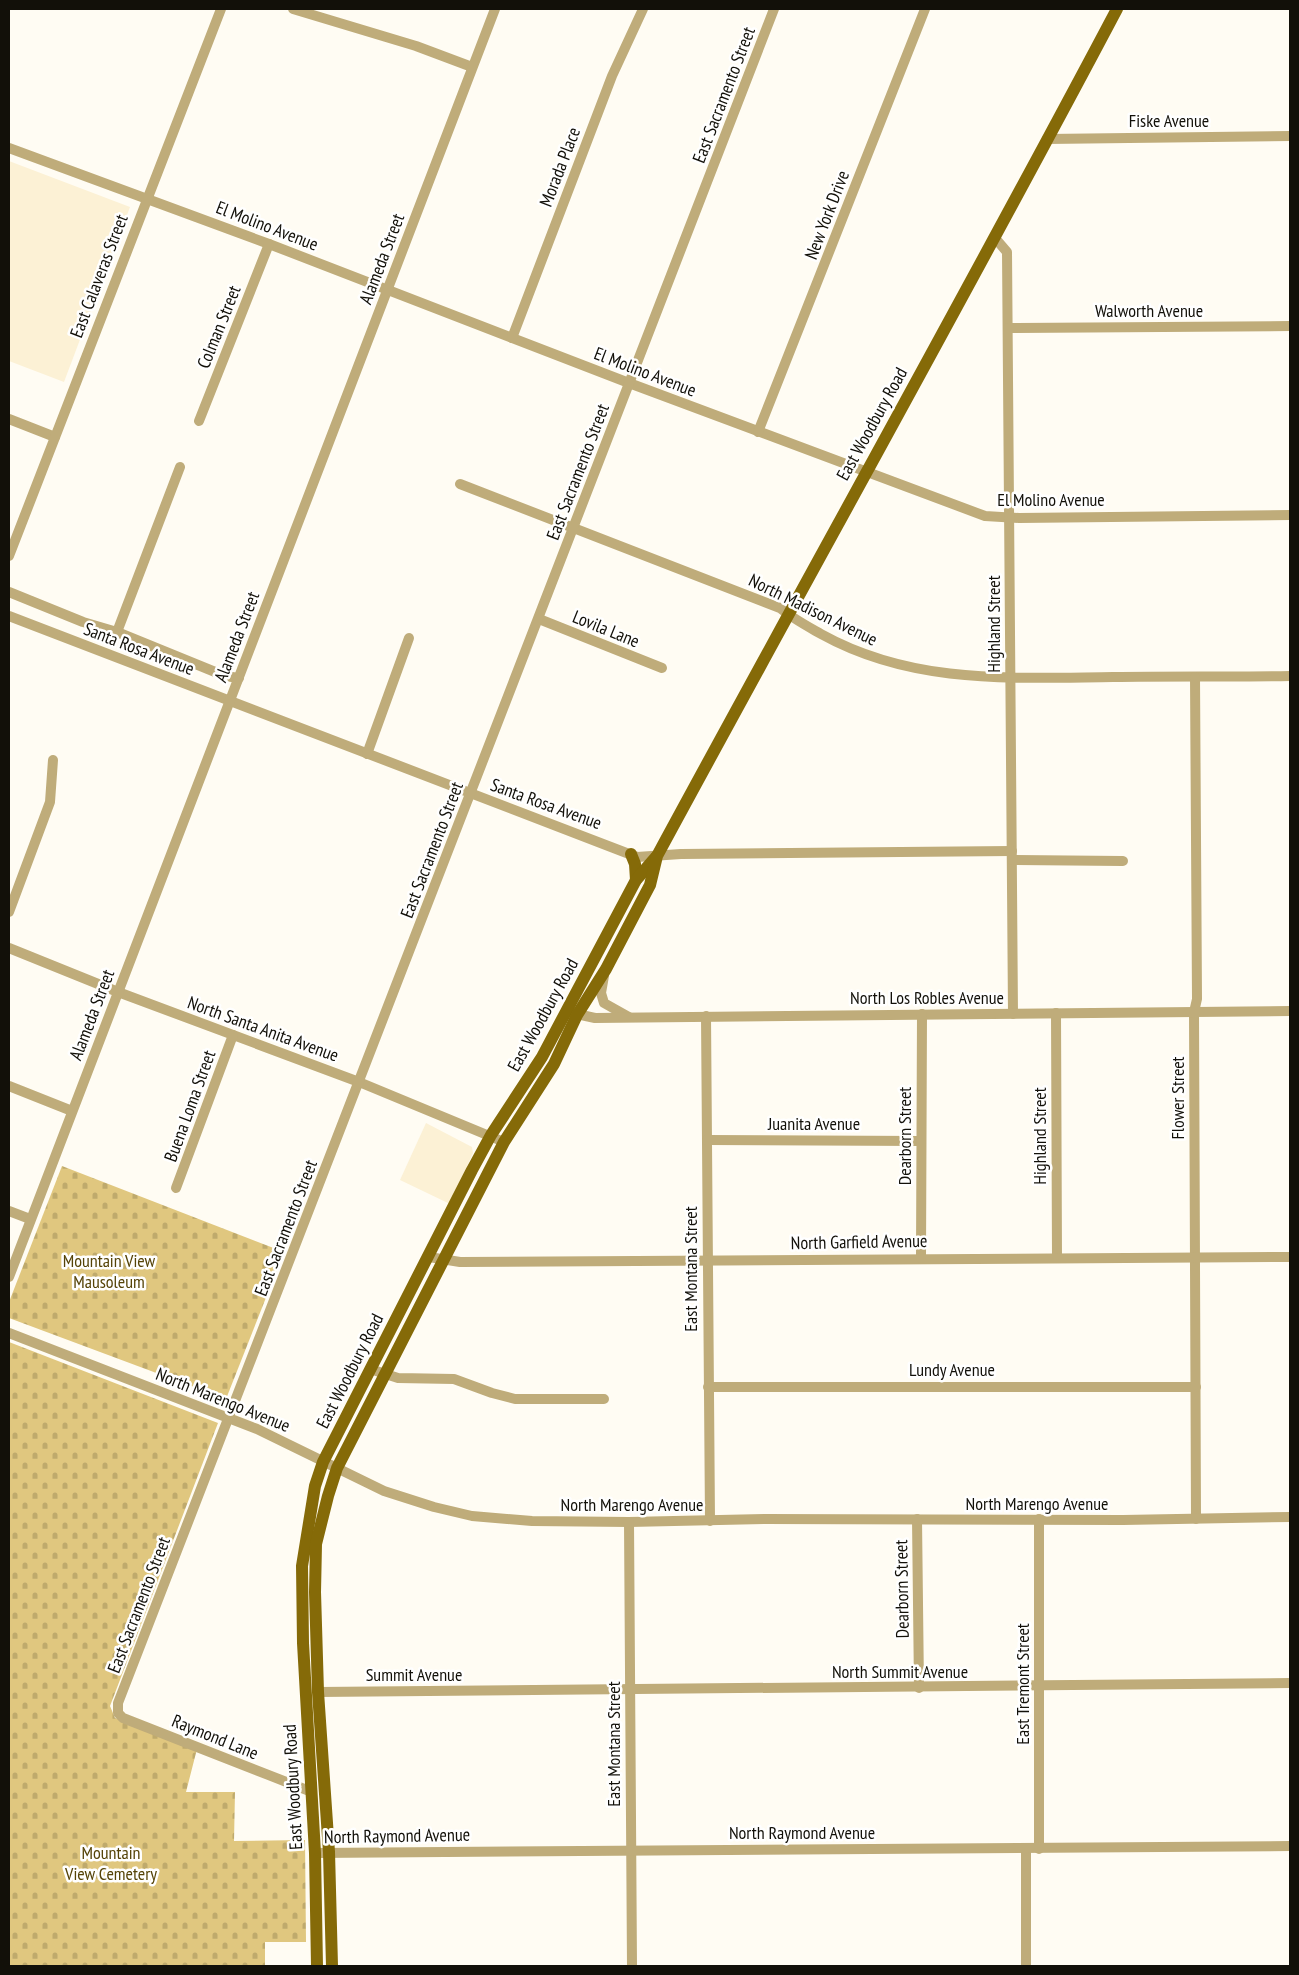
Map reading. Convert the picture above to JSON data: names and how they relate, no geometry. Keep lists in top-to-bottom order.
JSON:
{
  "streets": {
    "main road": ["East Woodbury Road"],
    "street": [
      "East Sacramento Street",
      "Fiske Avenue",
      "Morada Place",
      "New York Drive",
      "El Molino Avenue",
      "Alameda Street",
      "East Calaveras Street",
      "Walworth Avenue",
      "Colman Street",
      "North Madison Avenue",
      "Highland Street",
      "Lovila Lane",
      "Santa Rosa Avenue",
      "North Los Robles Avenue",
      "North Santa Anita Avenue",
      "Flower Street",
      "Buena Loma Street",
      "Juanita Avenue",
      "Dearborn Street",
      "North Garfield Avenue",
      "East Montana Street",
      "Lundy Avenue",
      "North Marengo Avenue",
      "North Summit Avenue",
      "Summit Avenue",
      "East Tremont Street",
      "Raymond Lane",
      "North Raymond Avenue"
    ]
  },
  "crossings": [
    ["East Sacramento Street", "El Molino Avenue"],
    ["East Sacramento Street", "North Madison Avenue"],
    ["East Sacramento Street", "Lovila Lane"],
    ["East Sacramento Street", "Santa Rosa Avenue"],
    ["East Sacramento Street", "North Santa Anita Avenue"],
    ["East Sacramento Street", "North Marengo Avenue"],
    ["East Sacramento Street", "Raymond Lane"],
    ["Fiske Avenue", "East Woodbury Road"],
    ["Morada Place", "El Molino Avenue"],
    ["New York Drive", "El Molino Avenue"],
    ["El Molino Avenue", "Alameda Street"],
    ["El Molino Avenue", "East Calaveras Street"],
    ["El Molino Avenue", "Colman Street"],
    ["El Molino Avenue", "East Woodbury Road"],
    ["El Molino Avenue", "Highland Street"],
    ["Alameda Street", "Santa Rosa Avenue"],
    ["Alameda Street", "North Santa Anita Avenue"],
    ["Walworth Avenue", "Highland Street"],
    ["East Woodbury Road", "North Madison Avenue"],
    ["East Woodbury Road", "Highland Street"],
    ["East Woodbury Road", "Santa Rosa Avenue"],
    ["East Woodbury Road", "North Los Robles Avenue"],
    ["East Woodbury Road", "North Santa Anita Avenue"],
    ["East Woodbury Road", "North Garfield Avenue"],
    ["East Woodbury Road", "North Marengo Avenue"],
    ["East Woodbury Road", "Summit Avenue"],
    ["East Woodbury Road", "Raymond Lane"],
    ["East Woodbury Road", "North Raymond Avenue"],
    ["North Madison Avenue", "Highland Street"],
    ["North Madison Avenue", "Flower Street"],
    ["Highland Street", "Santa Rosa Avenue"],
    ["Highland Street", "North Los Robles Avenue"],
    ["Highland Street", "North Garfield Avenue"],
    ["North Los Robles Avenue", "Flower Street"],
    ["North Los Robles Avenue", "Dearborn Street"],
    ["North Los Robles Avenue", "East Montana Street"],
    ["North Santa Anita Avenue", "Buena Loma Street"],
    ["Flower Street", "North Garfield Avenue"],
    ["Flower Street", "Lundy Avenue"],
    ["Flower Street", "North Marengo Avenue"],
    ["Juanita Avenue", "Dearborn Street"],
    ["Juanita Avenue", "East Montana Street"],
    ["Dearborn Street", "North Garfield Avenue"],
    ["Dearborn Street", "North Marengo Avenue"],
    ["Dearborn Street", "North Summit Avenue"],
    ["North Garfield Avenue", "East Montana Street"],
    ["East Montana Street", "Lundy Avenue"],
    ["East Montana Street", "North Marengo Avenue"],
    ["East Montana Street", "North Summit Avenue"],
    ["East Montana Street", "North Raymond Avenue"],
    ["North Marengo Avenue", "East Tremont Street"],
    ["North Summit Avenue", "Summit Avenue"],
    ["North Summit Avenue", "East Tremont Street"],
    ["East Tremont Street", "North Raymond Avenue"]
  ],
  "parks": ["Mountain View Mausoleum", "Mountain View Cemetery"]
}
